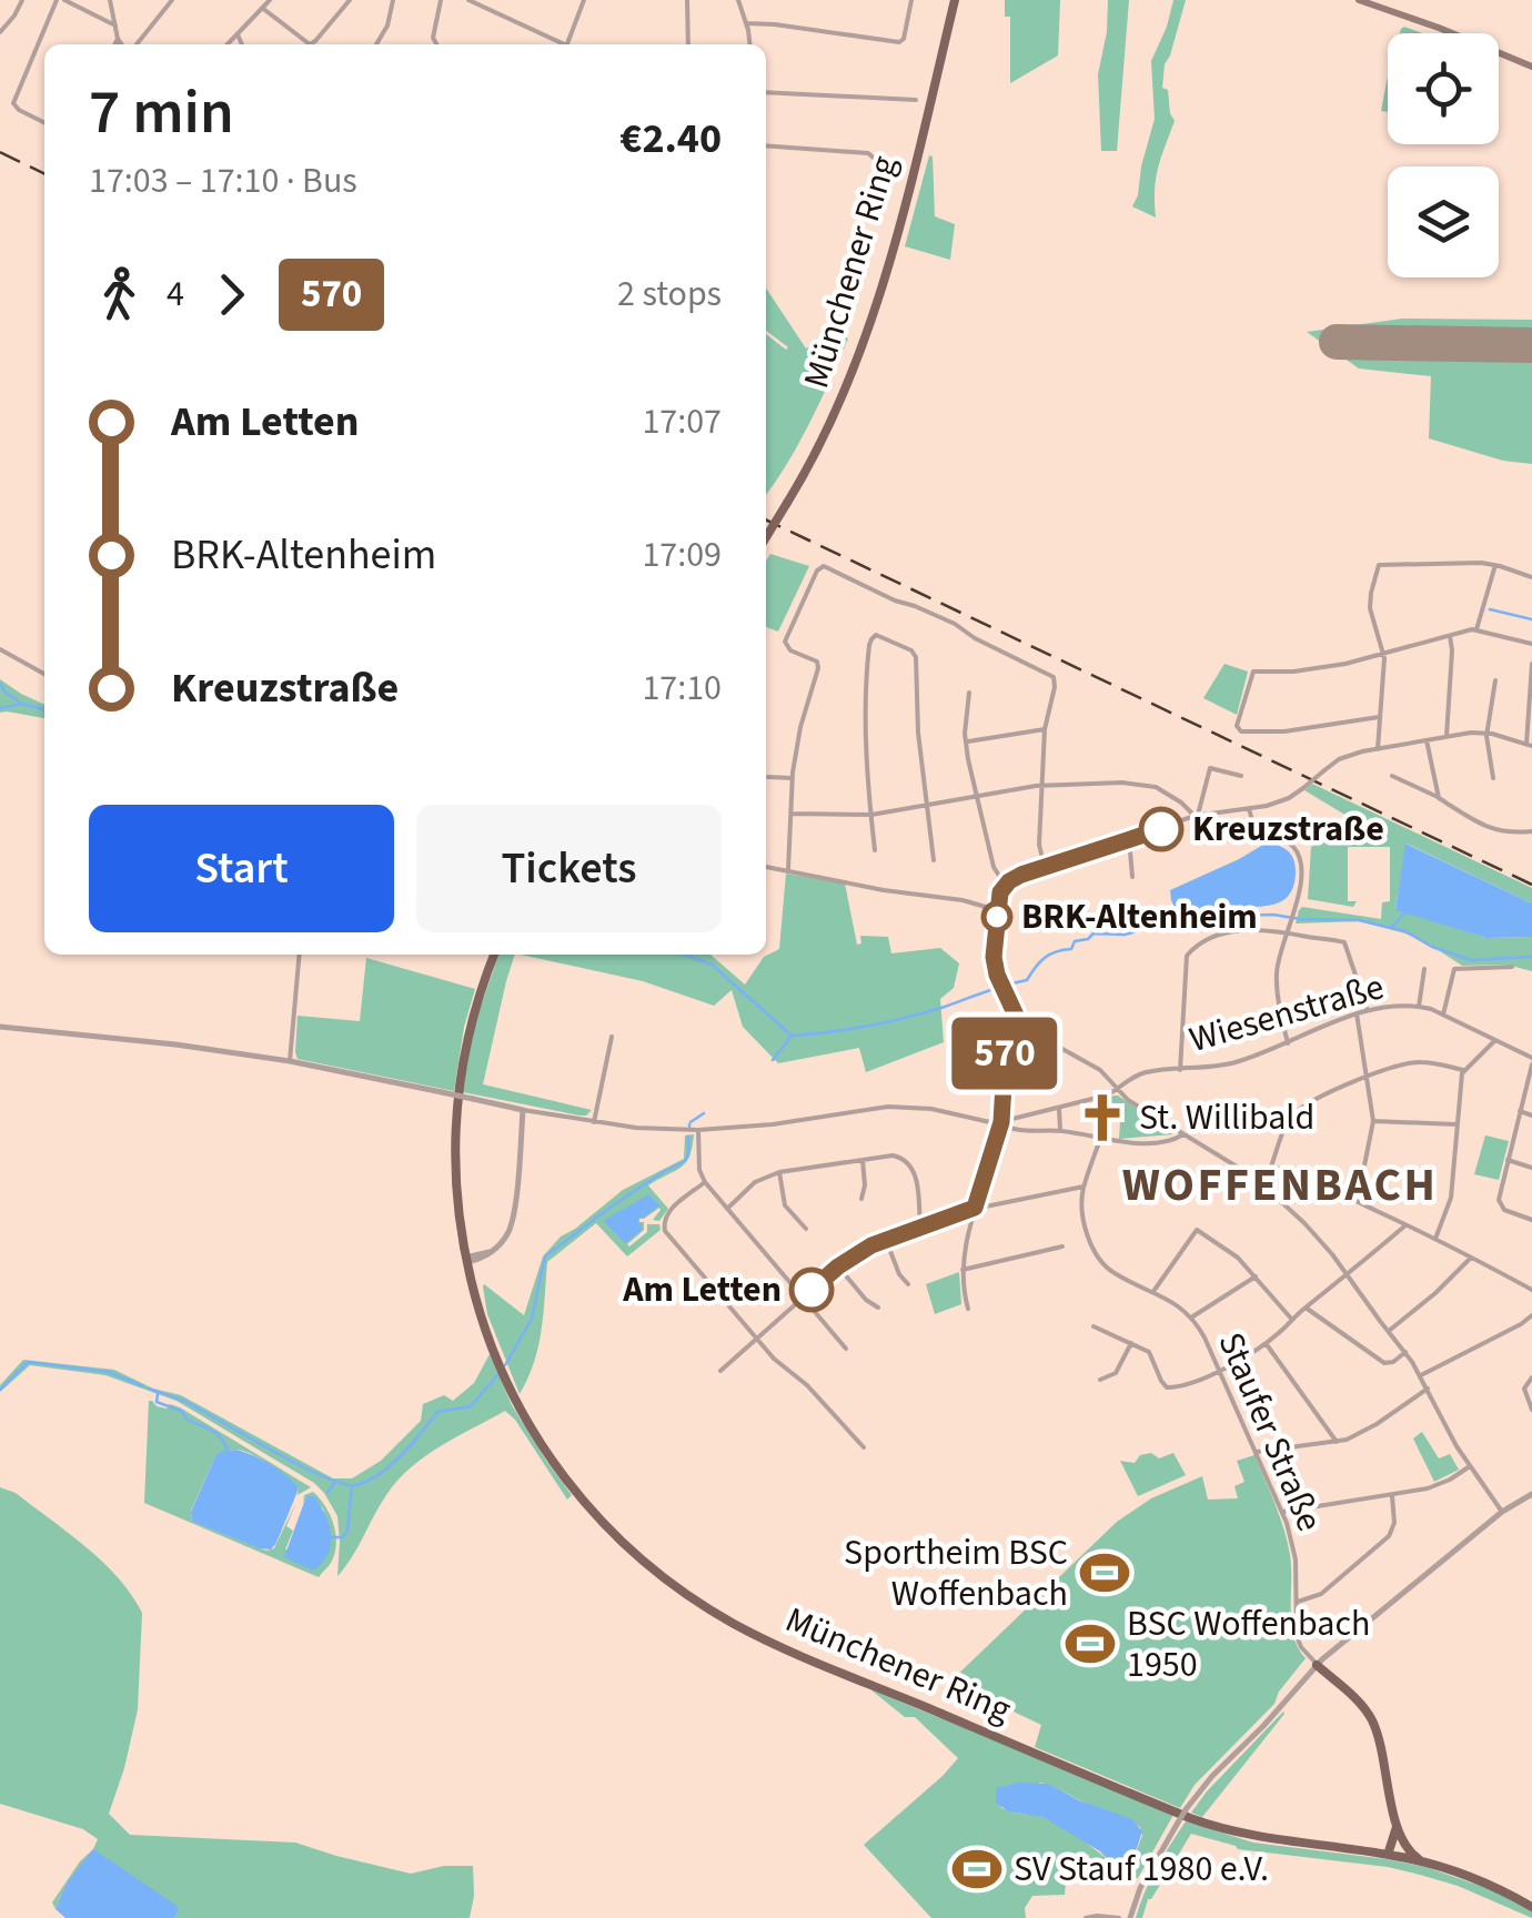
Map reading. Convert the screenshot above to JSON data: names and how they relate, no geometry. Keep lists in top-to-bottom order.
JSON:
{
  "streets": {
    "main road": ["Münchener Ring"],
    "street": ["Wiesenstraße", "Staufer Straße"]
  },
  "districts": ["WOFFENBACH"],
  "places": {
    "other": ["Kreuzstraße", "BRK-Altenheim", "Am Letten"],
    "church": ["St. Willibald"],
    "sports": ["Sportheim BSC Woffenbach", "BSC Woffenbach 1950", "SV Stauf 1980 e.V."]
  },
  "lines": ["bus line 570"],
  "page": {
    "on_map": "570",
    "heading": ["7 min", "17:03 – 17:10 · Bus", "€2.40"],
    "legs": ["4", "570", "2 stops"],
    "list": [
      {
        "name": "Am Letten",
        "value": "17:07"
      },
      {
        "name": "BRK-Altenheim",
        "value": "17:09"
      },
      {
        "name": "Kreuzstraße",
        "value": "17:10"
      }
    ],
    "buttons": ["Start", "Tickets"]
  }
}
